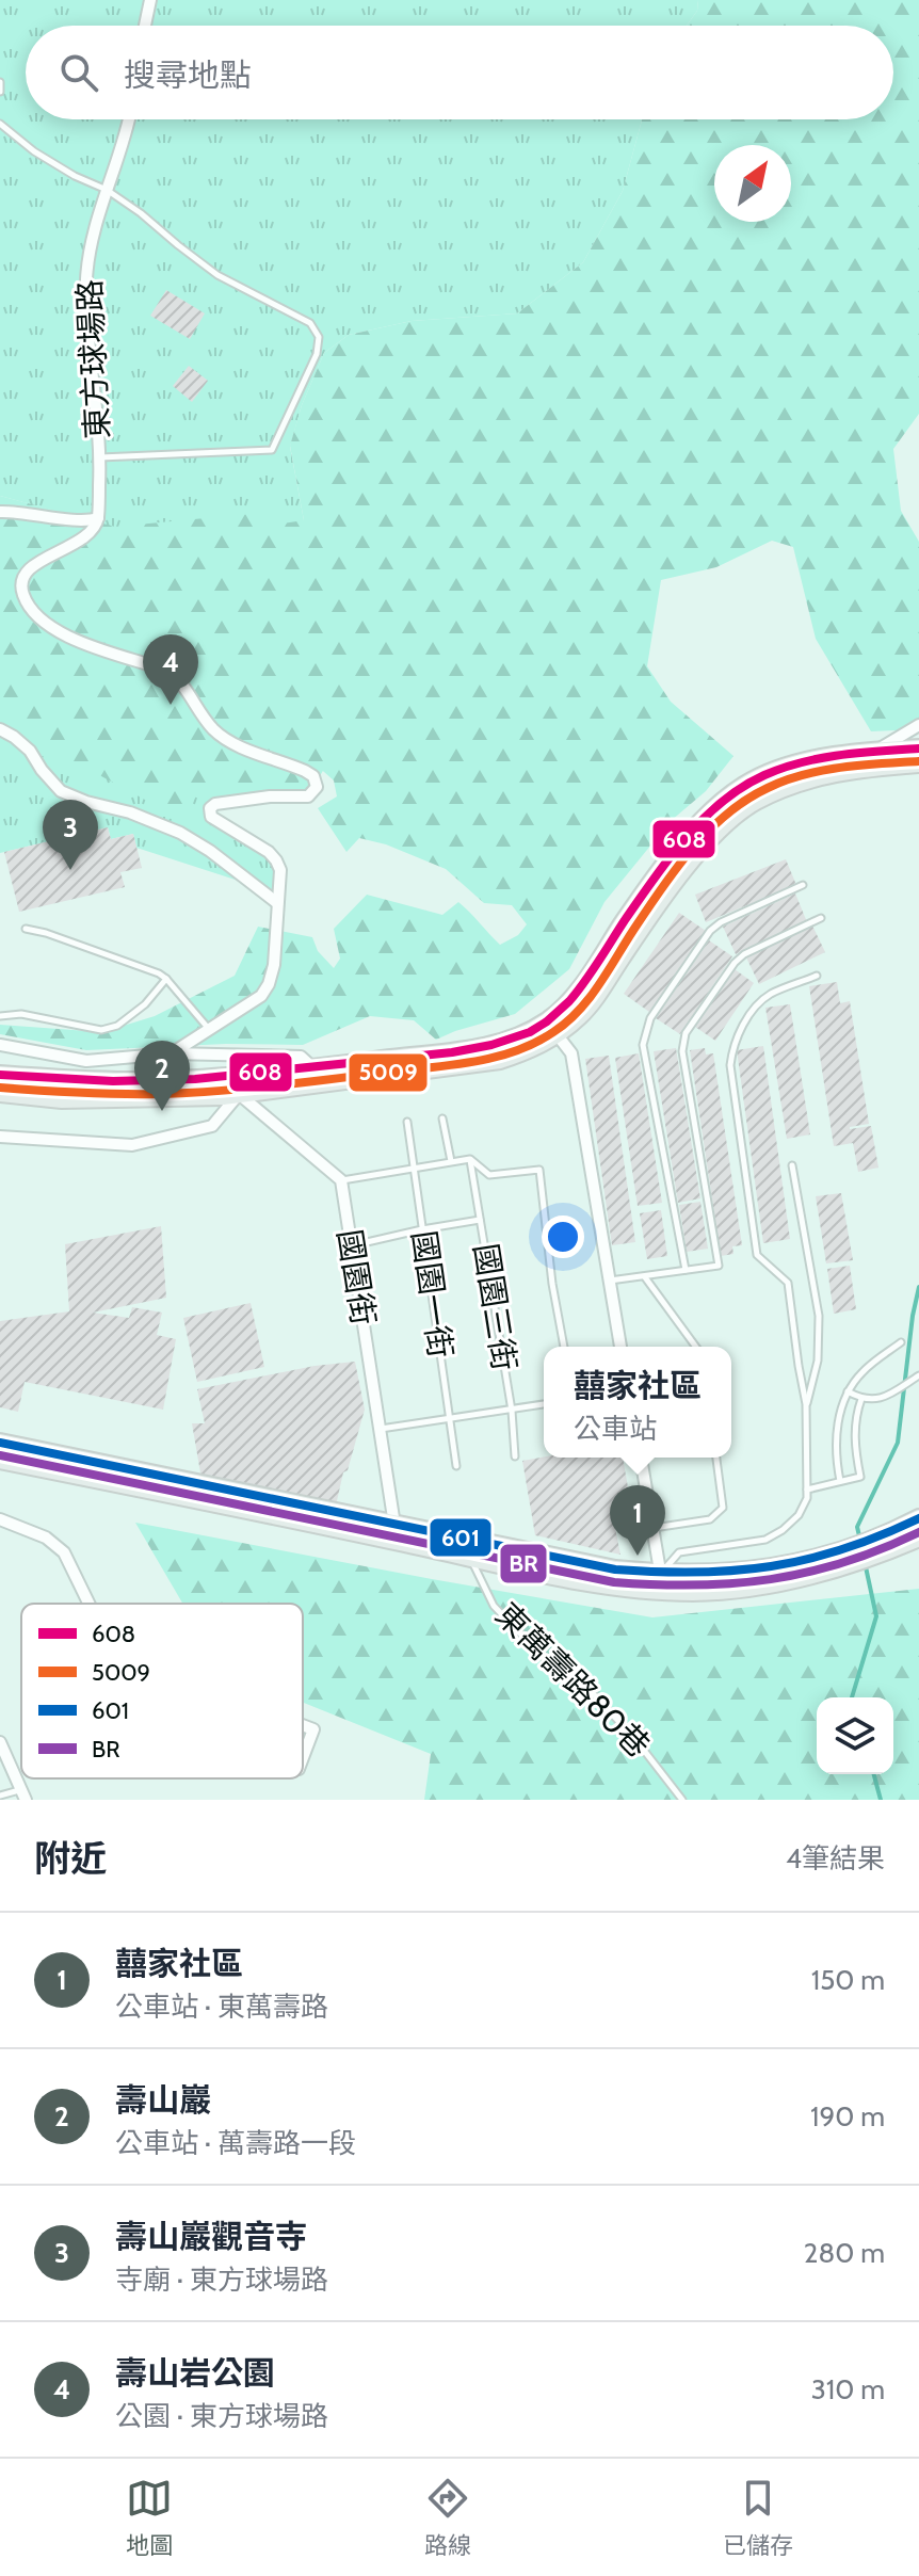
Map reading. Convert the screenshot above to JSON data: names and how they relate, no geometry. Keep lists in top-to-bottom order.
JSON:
{
  "streets": {
    "street": ["東方球場路", "國園街"],
    "lane": ["國園一街", "國園三街", "東萬壽路80巷"]
  },
  "lines": [
    "transit line 608",
    "transit line 5009",
    "transit line 601",
    "transit line BR"
  ],
  "legend": [
    "608",
    "5009",
    "601",
    "BR"
  ],
  "north": "top right",
  "page": {
    "search": "搜尋地點",
    "pins": [
      "4",
      "3",
      "2",
      "1"
    ],
    "popup": ["囍家社區", "公車站"],
    "heading": ["附近", "4筆結果"],
    "list": [
      {
        "mark": "1",
        "name": "囍家社區",
        "note": "公車站 · 東萬壽路",
        "value": "150 m"
      },
      {
        "mark": "2",
        "name": "壽山巖",
        "note": "公車站 · 萬壽路一段",
        "value": "190 m"
      },
      {
        "mark": "3",
        "name": "壽山巖觀音寺",
        "note": "寺廟 · 東方球場路",
        "value": "280 m"
      },
      {
        "mark": "4",
        "name": "壽山岩公園",
        "note": "公園 · 東方球場路",
        "value": "310 m"
      }
    ],
    "nav": ["地圖", "路線", "已儲存"]
  }
}
